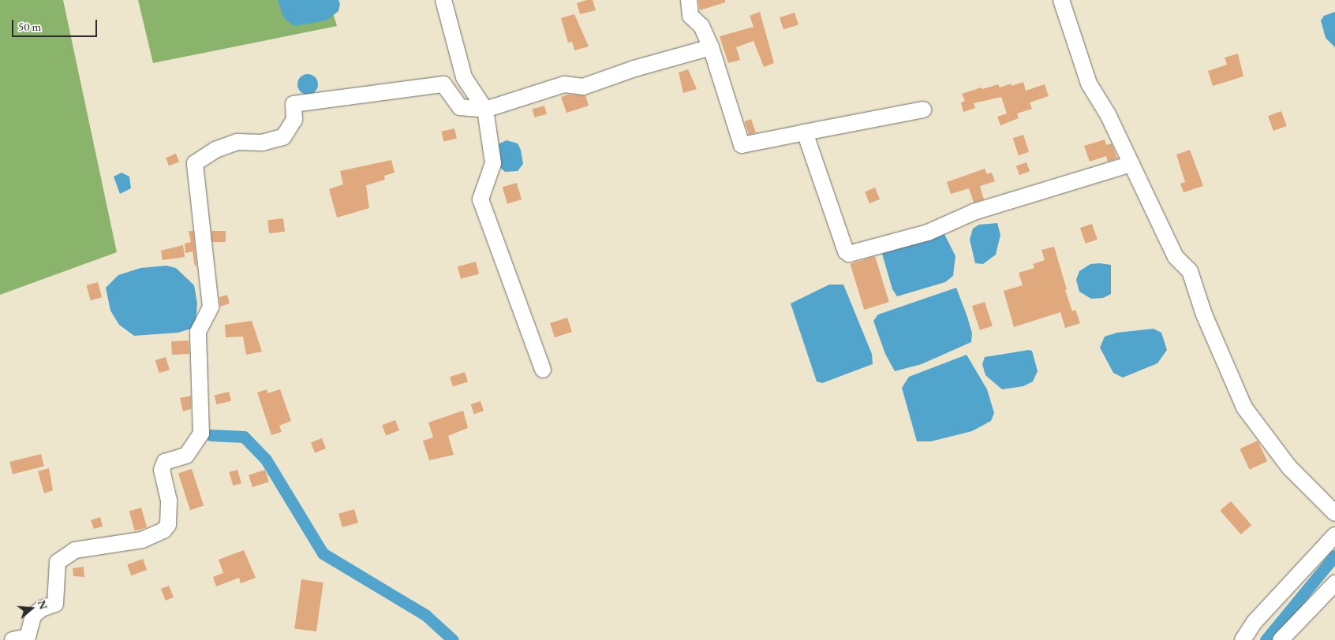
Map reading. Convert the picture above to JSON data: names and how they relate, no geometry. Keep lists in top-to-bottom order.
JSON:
{
  "scale_bar": "50 m",
  "north": "right"
}
